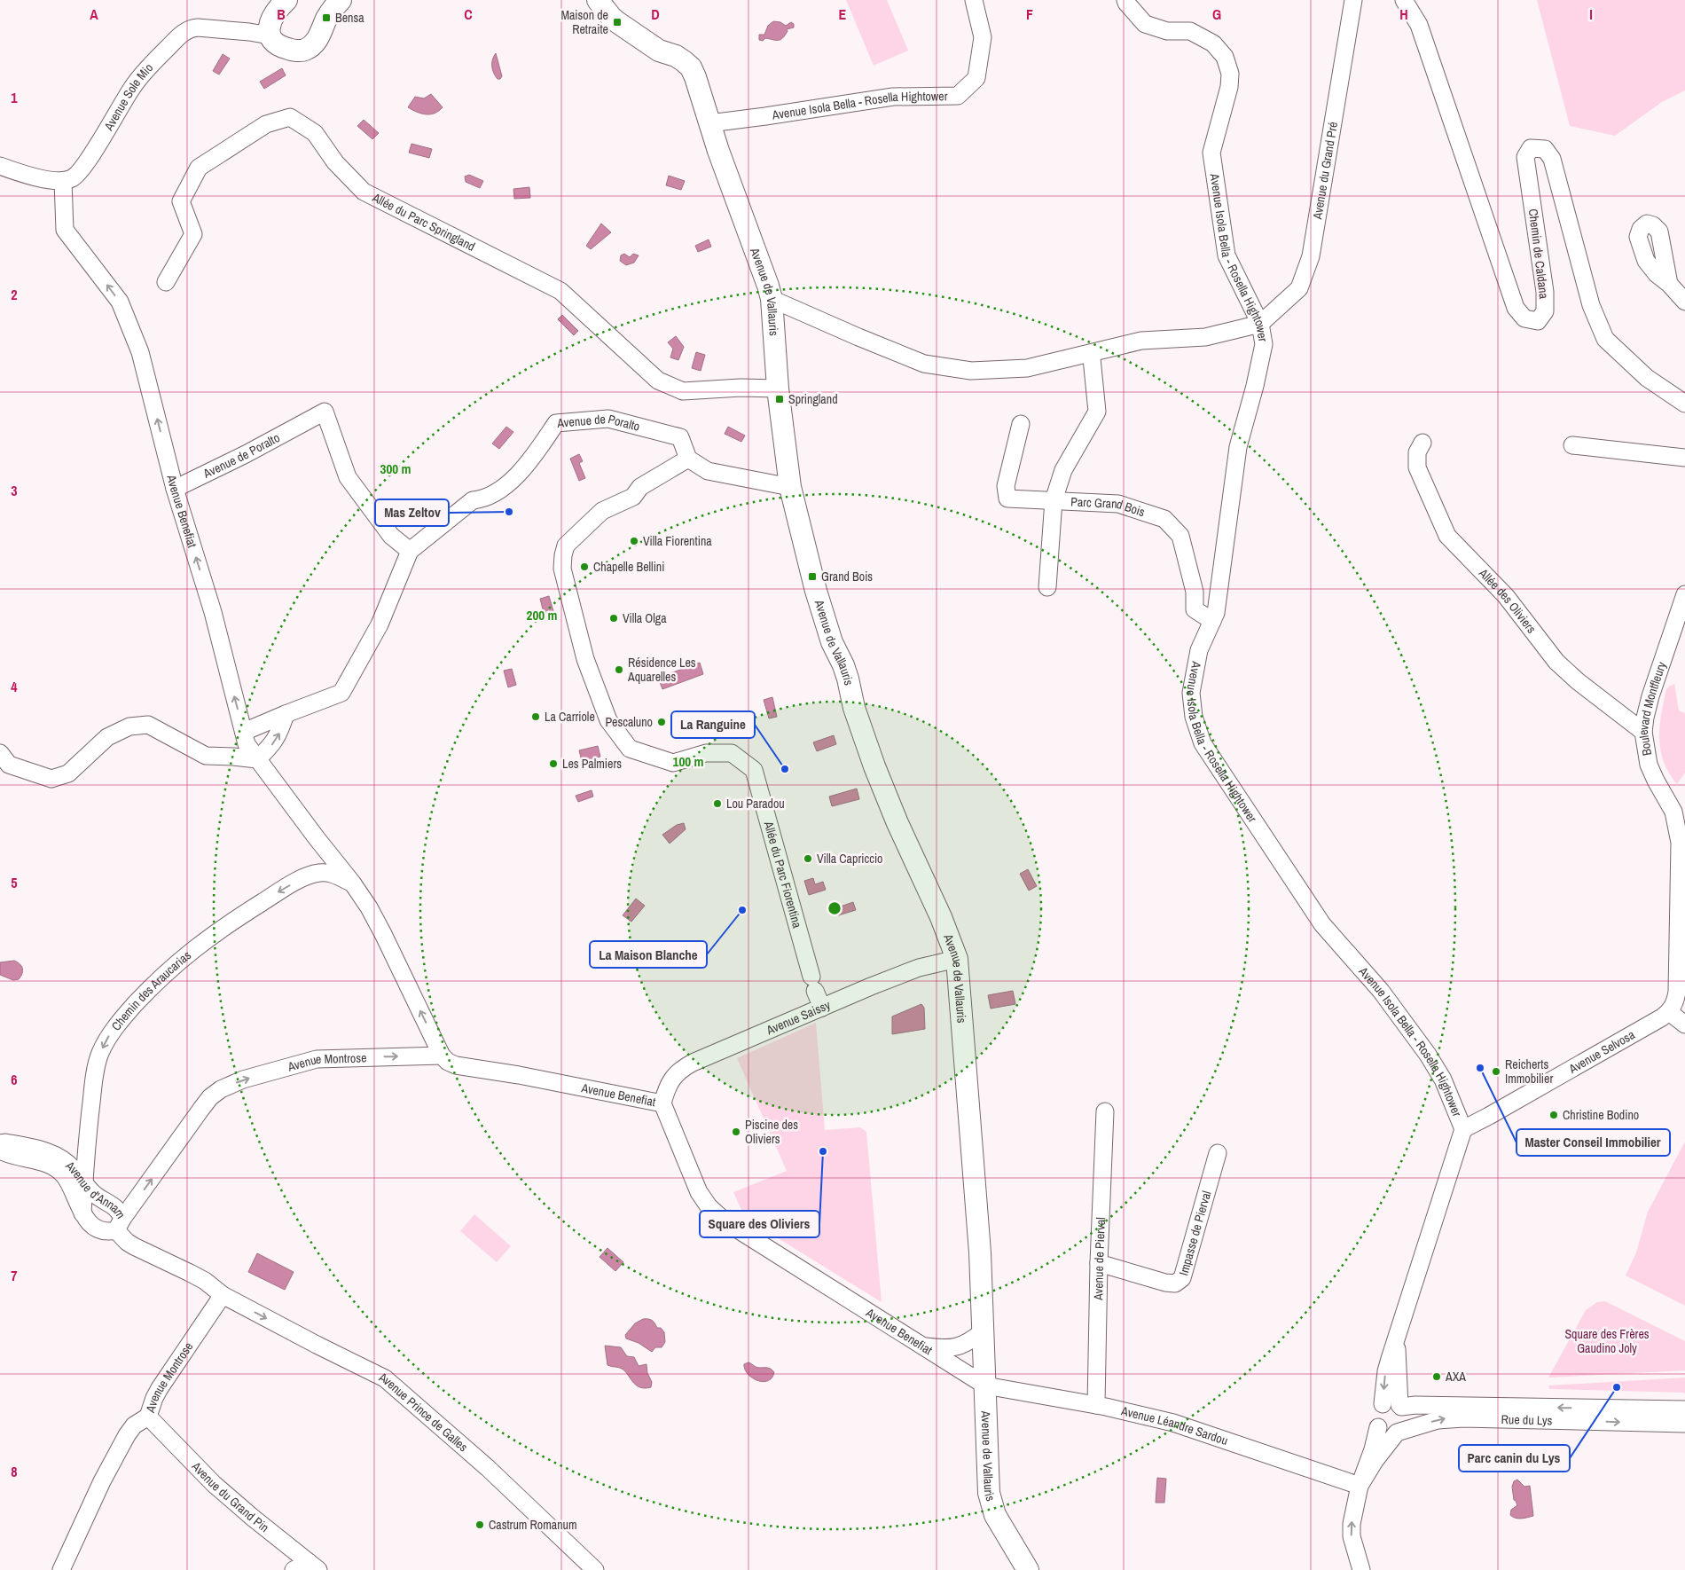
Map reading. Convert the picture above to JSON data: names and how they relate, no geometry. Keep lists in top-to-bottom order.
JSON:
{
  "streets": {
    "main road": ["Avenue de Vallauris"],
    "street": [
      "Avenue Sole Mio",
      "Avenue Isola Bella - Rosella Hightower",
      "Avenue du Grand Pré",
      "Allée du Parc Springland",
      "Chemin de Caldana",
      "Avenue de Poralto",
      "Parc Grand Bois",
      "Avenue Benefiat",
      "Allée des Oliviers",
      "Boulevard Montfleury",
      "Allée du Parc Fiorentina",
      "Chemin des Araucarias",
      "Avenue Saissy",
      "Avenue Selvosa",
      "Avenue Montrose",
      "Avenue d'Annam",
      "Impasse de Pierval",
      "Avenue de Pierval",
      "Avenue Prince de Galles",
      "Rue du Lys",
      "Avenue Léandre Sardou",
      "Avenue du Grand Pin"
    ]
  },
  "crossings": [
    ["Avenue Sole Mio", "Avenue Benefiat"],
    ["Avenue Isola Bella - Rosella Hightower", "Avenue du Grand Pré"],
    ["Avenue Isola Bella - Rosella Hightower", "Avenue de Vallauris"],
    ["Avenue Isola Bella - Rosella Hightower", "Parc Grand Bois"],
    ["Avenue Isola Bella - Rosella Hightower", "Avenue Selvosa"],
    ["Avenue Isola Bella - Rosella Hightower", "Rue du Lys"],
    ["Allée du Parc Springland", "Avenue de Vallauris"],
    ["Avenue de Vallauris", "Avenue Benefiat"],
    ["Avenue de Vallauris", "Avenue Saissy"],
    ["Avenue de Vallauris", "Avenue Léandre Sardou"],
    ["Avenue de Poralto", "Avenue Benefiat"],
    ["Avenue de Poralto", "Allée du Parc Fiorentina"],
    ["Avenue Benefiat", "Chemin des Araucarias"],
    ["Avenue Benefiat", "Avenue Saissy"],
    ["Avenue Benefiat", "Avenue Montrose"],
    ["Avenue Benefiat", "Avenue Léandre Sardou"],
    ["Allée des Oliviers", "Boulevard Montfleury"],
    ["Boulevard Montfleury", "Avenue Selvosa"],
    ["Allée du Parc Fiorentina", "Avenue Saissy"],
    ["Chemin des Araucarias", "Avenue d'Annam"],
    ["Avenue Montrose", "Avenue d'Annam"],
    ["Avenue Montrose", "Avenue Prince de Galles"],
    ["Avenue Montrose", "Avenue du Grand Pin"],
    ["Impasse de Pierval", "Avenue de Pierval"],
    ["Avenue de Pierval", "Avenue Léandre Sardou"]
  ],
  "one_way": [
    "Avenue Benefiat",
    "Chemin des Araucarias",
    "Avenue Montrose",
    "Avenue Prince de Galles"
  ],
  "parks": ["Square des Frères Gaudino Joly"],
  "places": {
    "transit": [
      "Bensa",
      "Maison de Retraite",
      "Springland",
      "Grand Bois"
    ],
    "other": [
      "Mas Zeltov",
      "Villa Fiorentina",
      "Chapelle Bellini",
      "Villa Olga",
      "Résidence Les Aquarelles",
      "La Carriole",
      "Pescaluno",
      "Les Palmiers",
      "La Ranguine",
      "Lou Paradou",
      "Villa Capriccio",
      "La Maison Blanche",
      "Master Conseil Immobilier",
      "Reicherts Immobilier",
      "Christine Bodino",
      "Piscine des Oliviers",
      "Square des Oliviers",
      "AXA",
      "Parc canin du Lys",
      "Castrum Romanum"
    ]
  },
  "grid": {
    "columns": [
      "A",
      "B",
      "C",
      "D",
      "E",
      "F",
      "G",
      "H",
      "I"
    ],
    "rows": [
      "1",
      "2",
      "3",
      "4",
      "5",
      "6",
      "7",
      "8"
    ]
  },
  "rings": ["300 m", "200 m", "100 m"]
}
